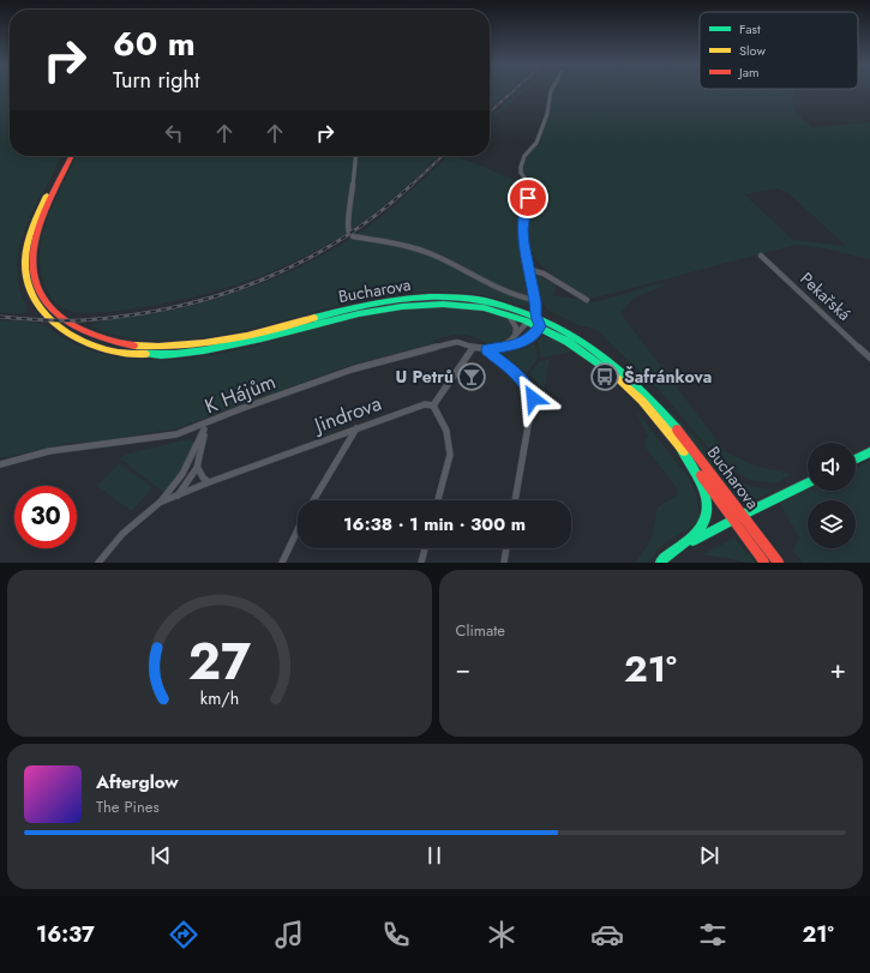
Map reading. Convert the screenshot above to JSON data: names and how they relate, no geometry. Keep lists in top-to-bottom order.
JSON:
{
  "streets": {
    "main road": ["Bucharova"],
    "street": ["Pekařská", "K Hájům", "Jindrova"]
  },
  "crossings": [
    ["Bucharova", "K Hájům"],
    ["K Hájům", "Jindrova"]
  ],
  "places": {
    "bar": ["U Petrů"],
    "bus stop": ["Šafránkova"]
  },
  "legend": ["Fast", "Slow", "Jam"],
  "page": {
    "turn": ["60 m", "Turn right"],
    "limit": "30",
    "trip": "16:38 · 1 min · 300 m",
    "tile": "Climate",
    "heat": ["−", "21°", "+"],
    "song": ["Afterglow", "The Pines"],
    "tabs": ["16:37", "21°"],
    "gauge": ["27", "km/h"]
  }
}
